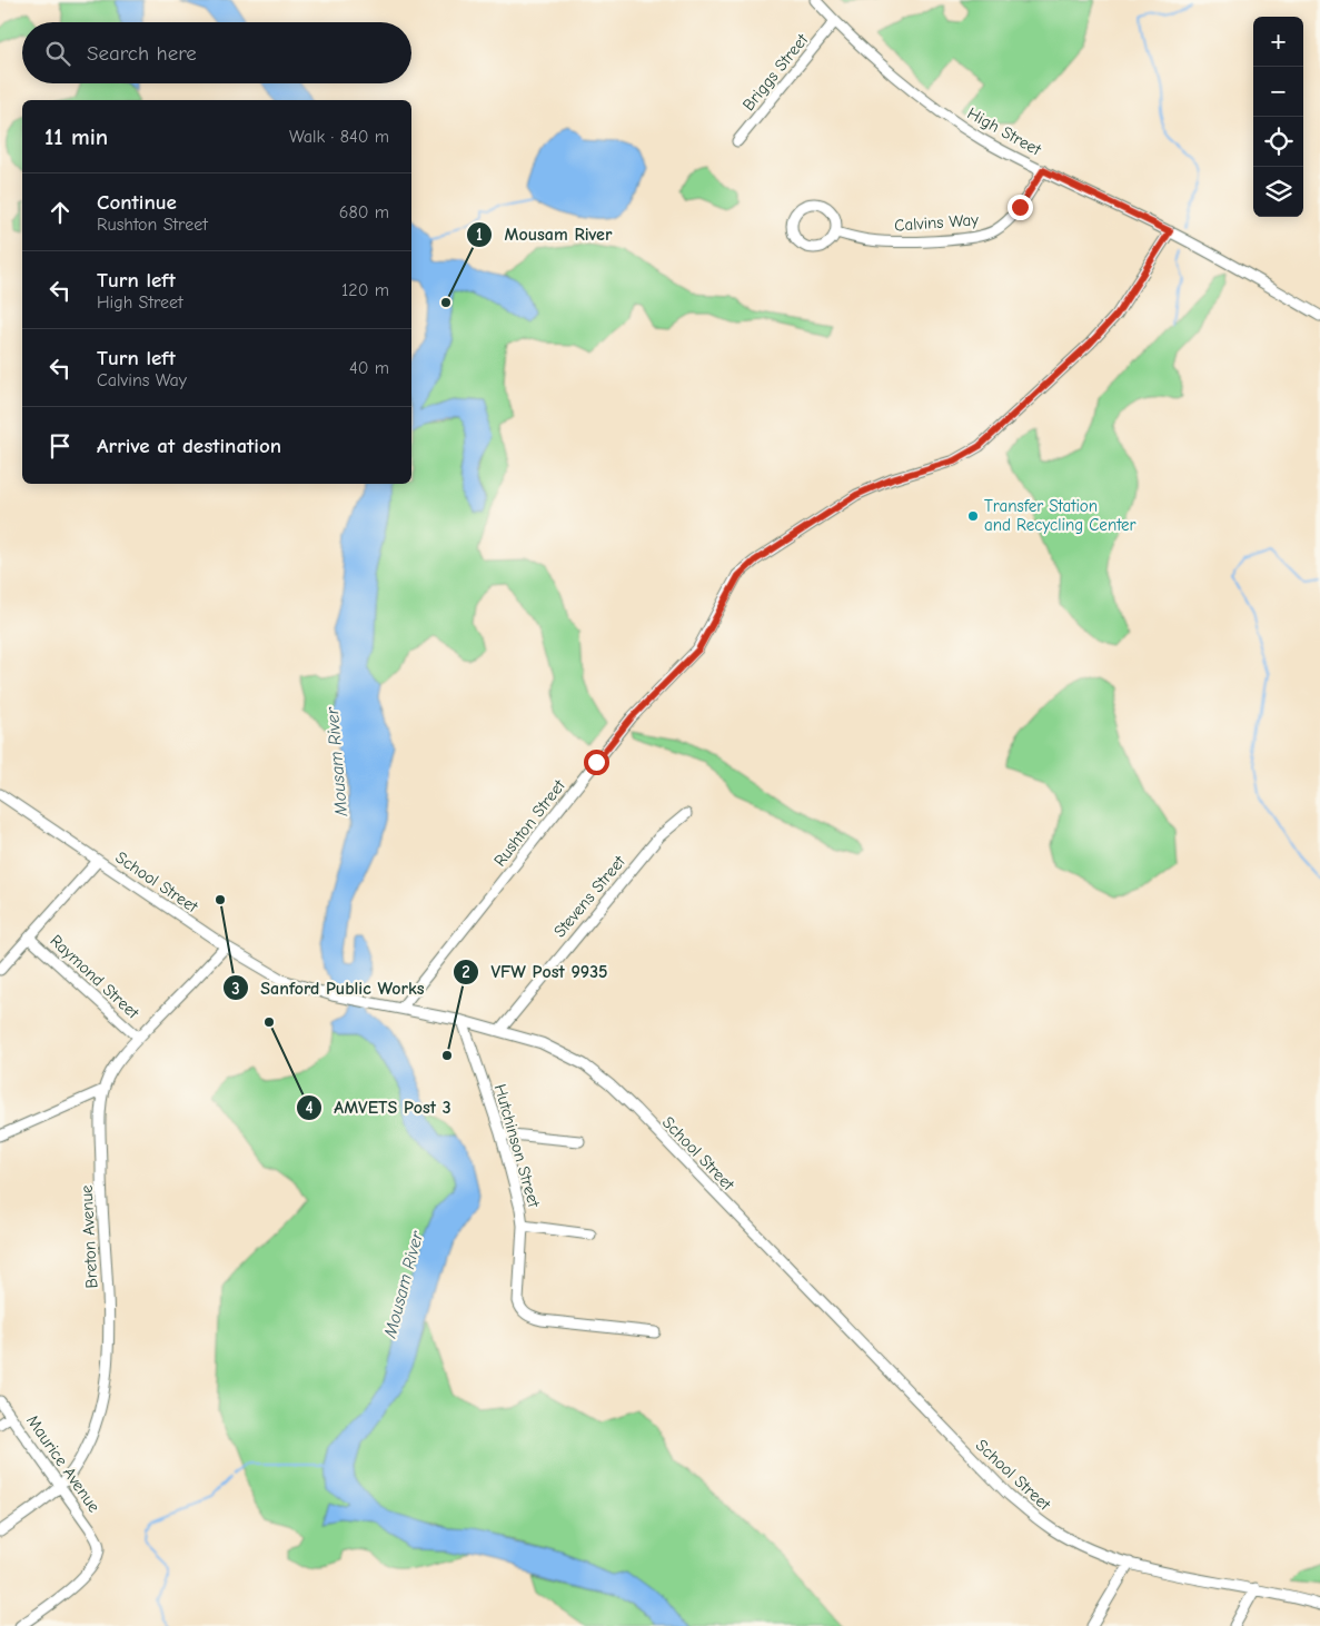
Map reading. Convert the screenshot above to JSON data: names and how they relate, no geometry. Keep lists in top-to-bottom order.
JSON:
{
  "streets": {
    "street": [
      "Briggs Street",
      "High Street",
      "Calvins Way",
      "Rushton Street",
      "School Street",
      "Stevens Street",
      "Raymond Street",
      "Hutchinson Street",
      "Breton Avenue",
      "Maurice Avenue"
    ]
  },
  "crossings": [
    ["Briggs Street", "High Street"],
    ["High Street", "Calvins Way"],
    ["High Street", "Rushton Street"],
    ["Rushton Street", "School Street"],
    ["School Street", "Stevens Street"],
    ["School Street", "Hutchinson Street"],
    ["School Street", "Breton Avenue"],
    ["Raymond Street", "Breton Avenue"],
    ["Breton Avenue", "Maurice Avenue"]
  ],
  "water": ["Mousam River"],
  "places": [
    "Mousam River",
    "Transfer Station and Recycling Center",
    "Sanford Public Works",
    "AMVETS Post 3",
    "VFW Post 9935"
  ],
  "page": {
    "map_buttons": ["+", "−"],
    "search": "Search here",
    "heading": ["11 min", "Walk · 840 m"],
    "list": [
      ["Continue", "Rushton Street", "680 m"],
      ["Turn left", "High Street", "120 m"],
      ["Turn left", "Calvins Way", "40 m"],
      "Arrive at destination"
    ]
  }
}
